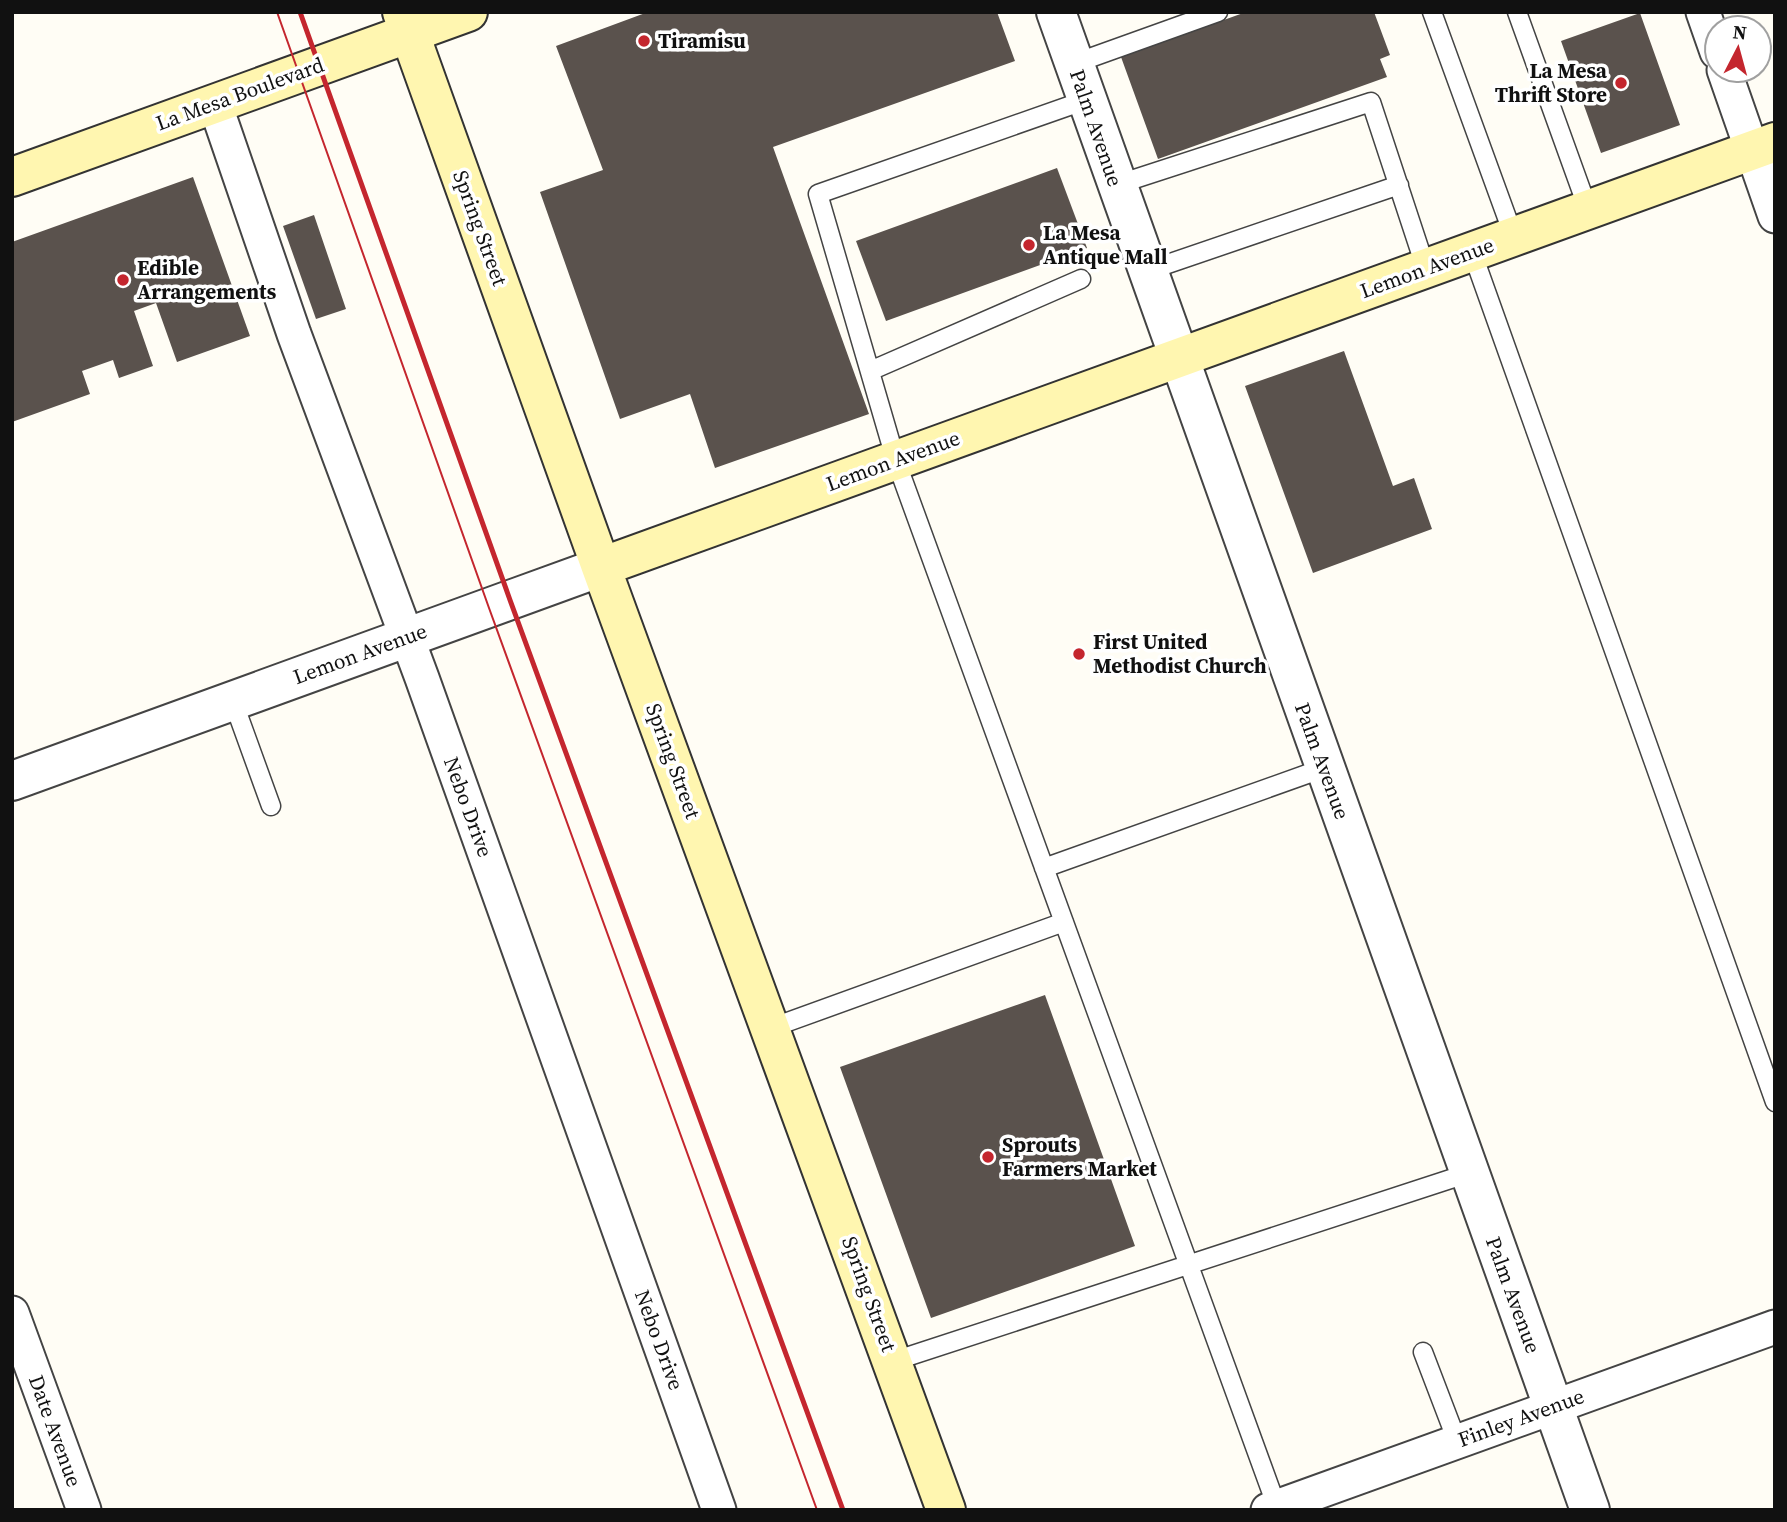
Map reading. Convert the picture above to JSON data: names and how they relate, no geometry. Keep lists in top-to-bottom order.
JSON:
{
  "streets": {
    "main road": ["La Mesa Boulevard", "Spring Street", "Lemon Avenue"],
    "street": [
      "Palm Avenue",
      "Nebo Drive",
      "Finley Avenue",
      "Date Avenue"
    ]
  },
  "crossings": [
    ["La Mesa Boulevard", "Spring Street"],
    ["La Mesa Boulevard", "Nebo Drive"],
    ["Palm Avenue", "Lemon Avenue"],
    ["Palm Avenue", "Finley Avenue"],
    ["Spring Street", "Lemon Avenue"],
    ["Lemon Avenue", "Nebo Drive"]
  ],
  "places": [
    "Tiramisu",
    "La Mesa Thrift Store",
    "La Mesa Antique Mall",
    "Edible Arrangements",
    "First United Methodist Church",
    "Sprouts Farmers Market"
  ],
  "north": "top"
}
